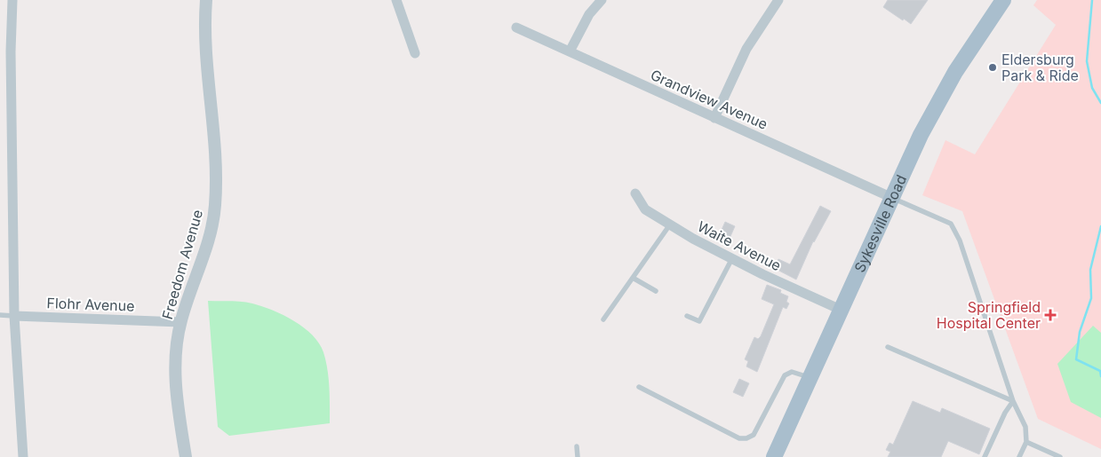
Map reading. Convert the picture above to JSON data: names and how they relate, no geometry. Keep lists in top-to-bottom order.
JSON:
{
  "streets": {
    "main road": ["Sykesville Road"],
    "street": [
      "Grandview Avenue",
      "Waite Avenue",
      "Freedom Avenue",
      "Flohr Avenue"
    ]
  },
  "crossings": [
    ["Grandview Avenue", "Sykesville Road"],
    ["Sykesville Road", "Waite Avenue"],
    ["Freedom Avenue", "Flohr Avenue"]
  ],
  "places": {
    "other": ["Eldersburg Park & Ride"],
    "health": ["Springfield Hospital Center"]
  }
}
